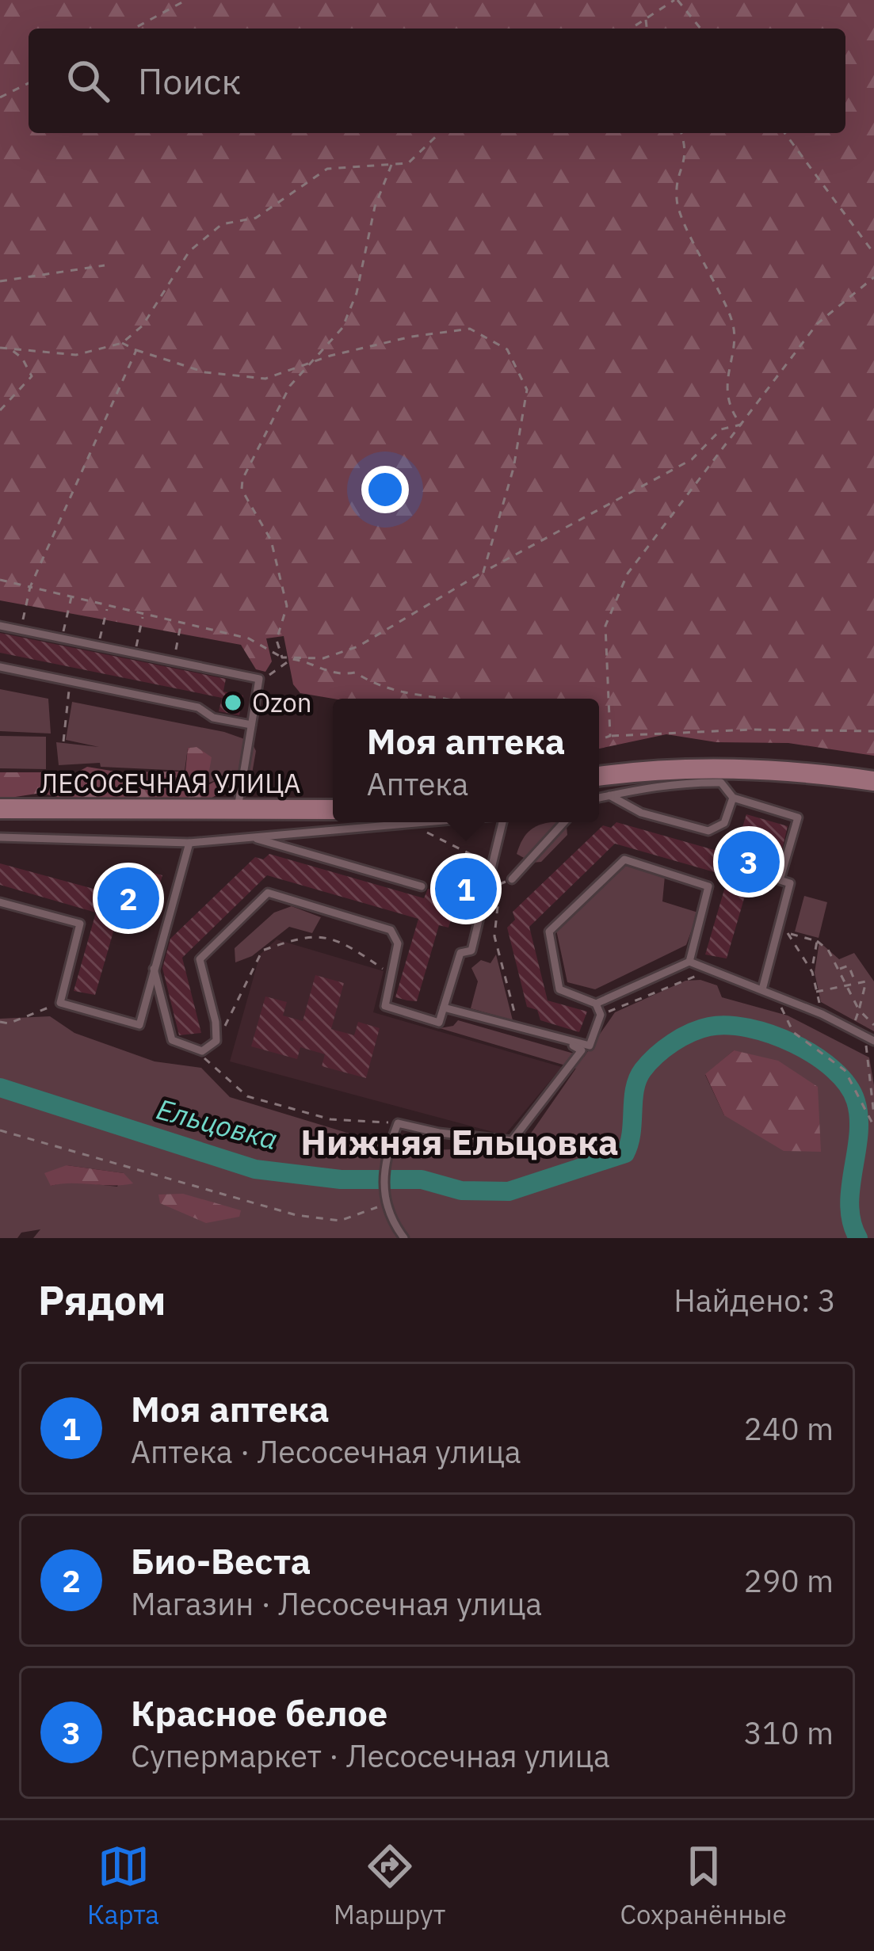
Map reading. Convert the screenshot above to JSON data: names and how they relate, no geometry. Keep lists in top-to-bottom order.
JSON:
{
  "streets": {
    "street": ["ЛЕСОСЕЧНАЯ УЛИЦА"]
  },
  "districts": ["Нижняя Ельцовка"],
  "water": ["Ельцовка"],
  "places": ["Ozon"],
  "page": {
    "search": "Поиск",
    "popup": ["Моя аптека", "Аптека"],
    "pins": ["3", "1", "2"],
    "heading": ["Рядом", "Найдено: 3"],
    "list": [
      {
        "mark": "1",
        "name": "Моя аптека",
        "note": "Аптека · Лесосечная улица",
        "value": "240 m"
      },
      {
        "mark": "2",
        "name": "Био-Веста",
        "note": "Магазин · Лесосечная улица",
        "value": "290 m"
      },
      {
        "mark": "3",
        "name": "Красное белое",
        "note": "Супермаркет · Лесосечная улица",
        "value": "310 m"
      }
    ],
    "nav": ["Карта", "Маршрут", "Сохранённые"]
  }
}
